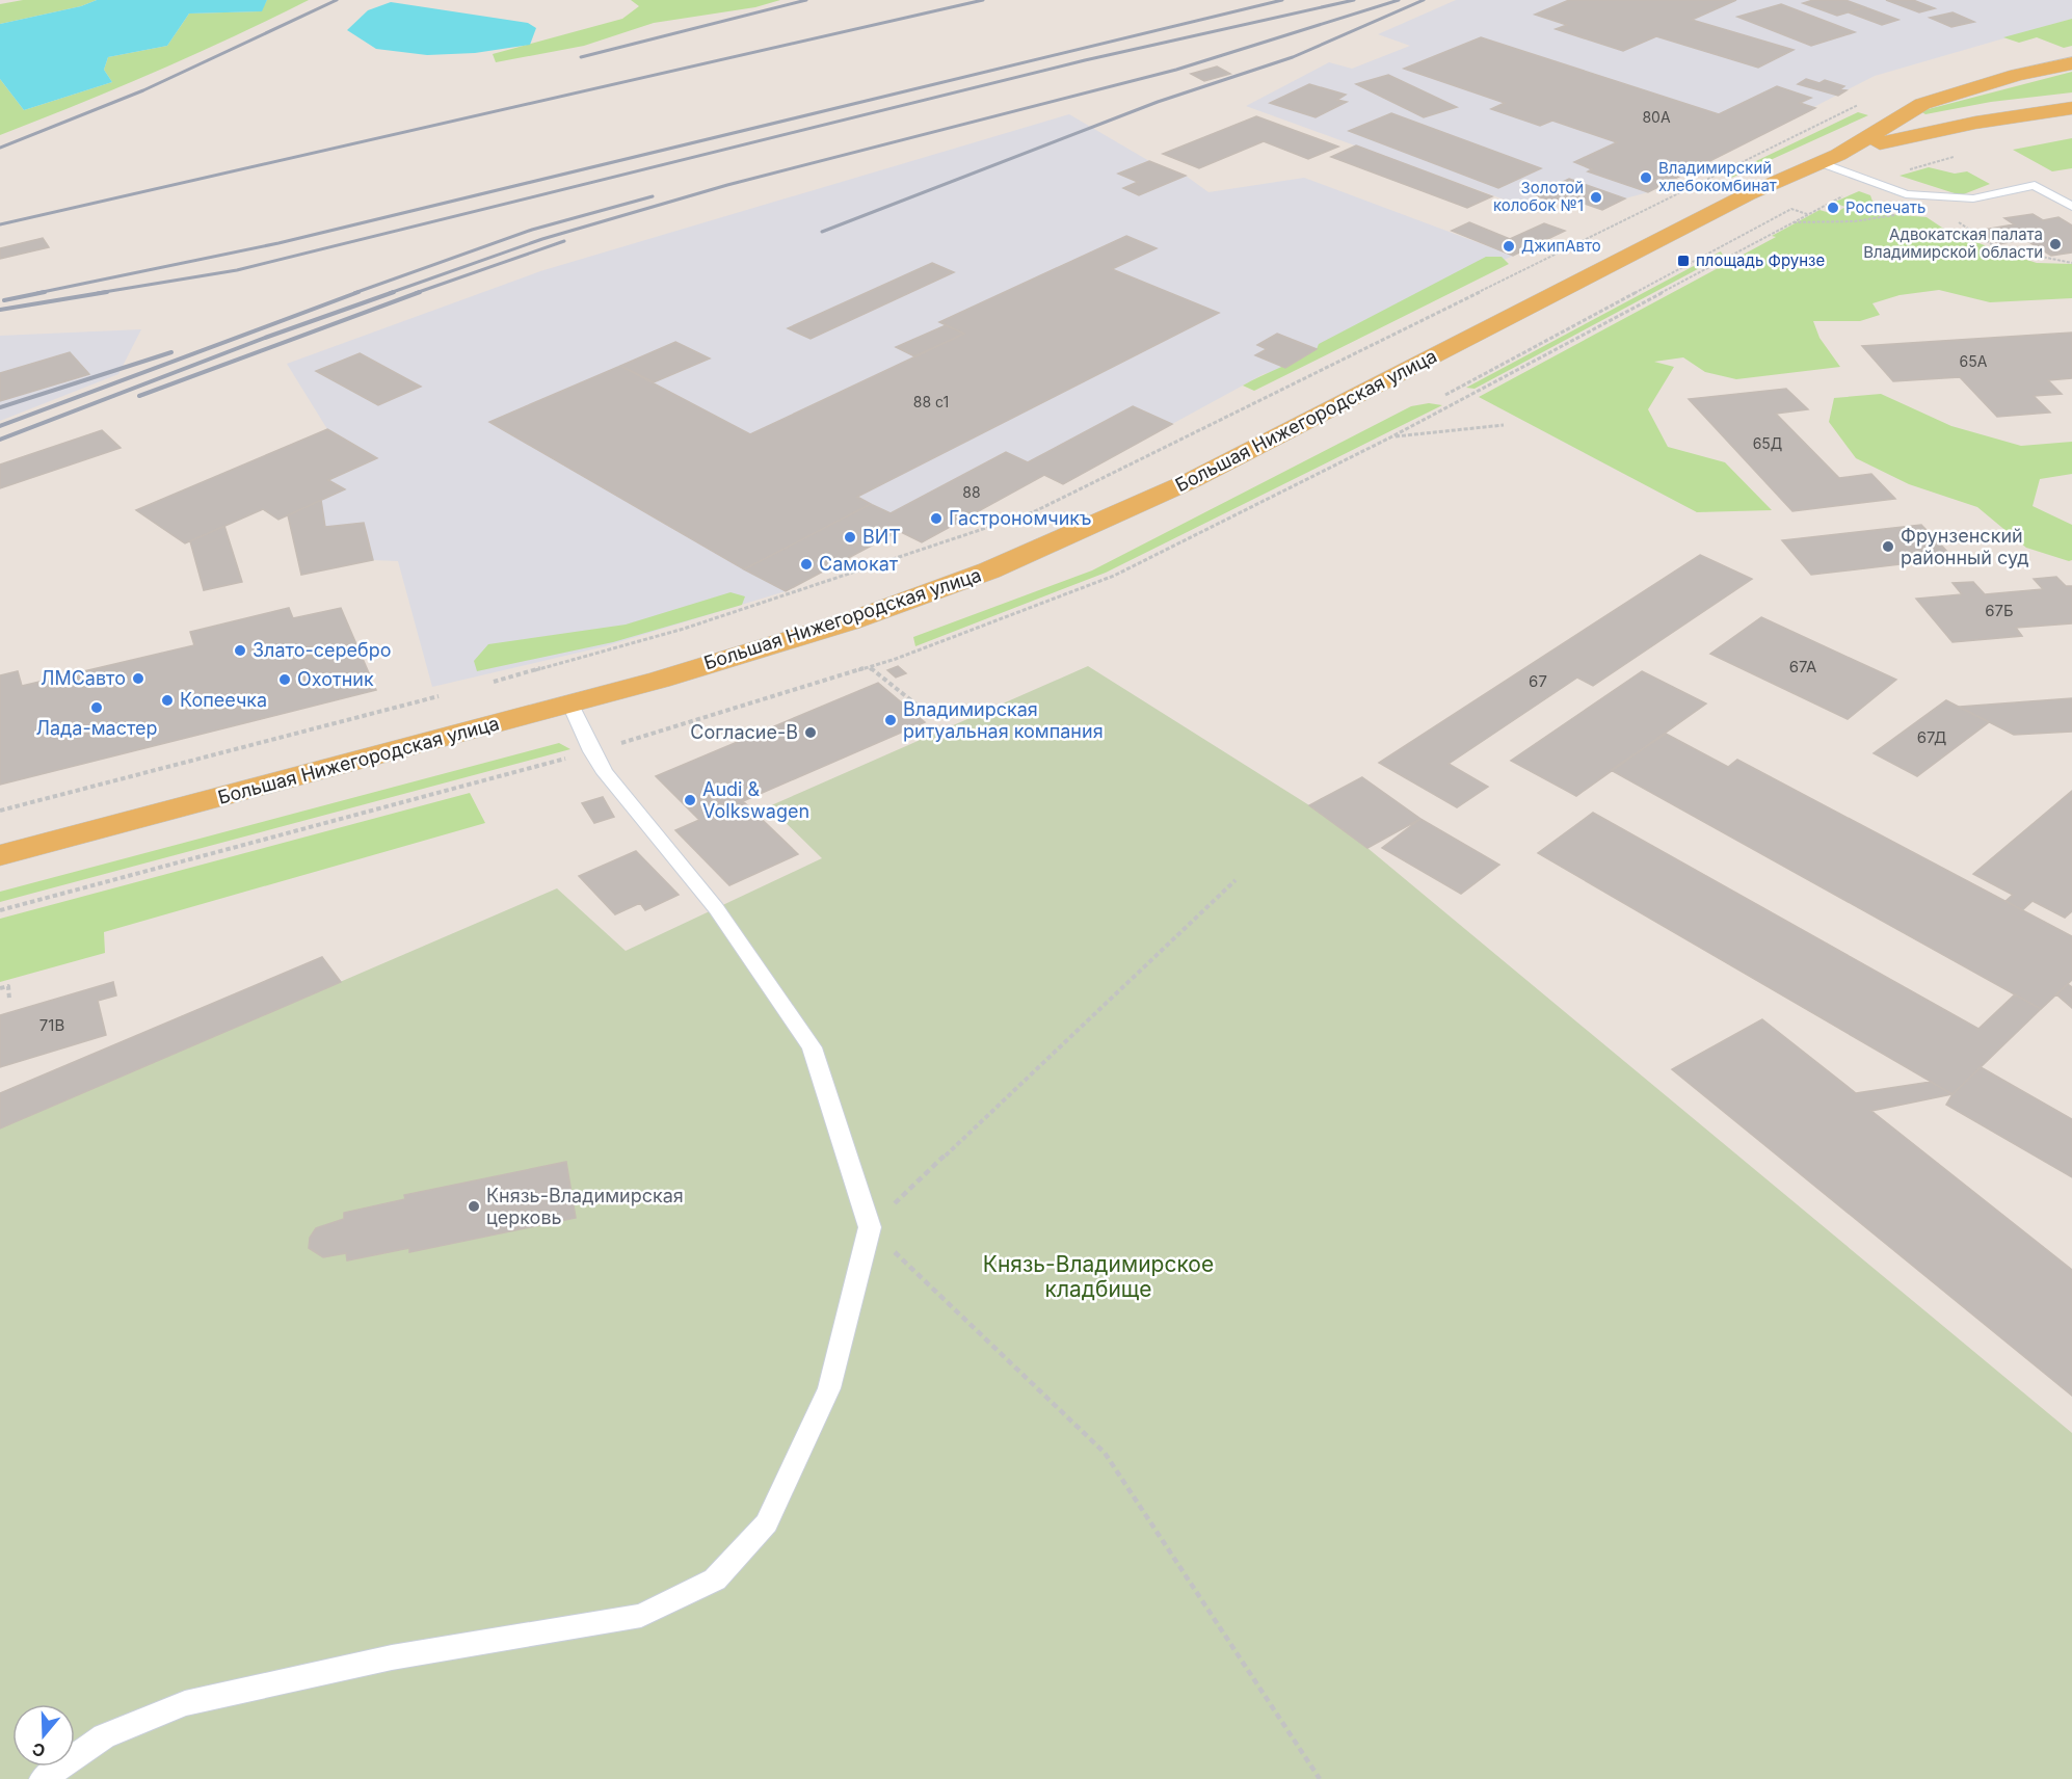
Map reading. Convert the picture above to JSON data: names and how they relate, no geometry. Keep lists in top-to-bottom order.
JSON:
{
  "streets": {
    "main road": ["Большая Нижегородская улица"]
  },
  "parks": ["Князь-Владимирское кладбище"],
  "places": {
    "other": [
      "Владимирский хлебокомбинат",
      "Золотой колобок №1",
      "Роспечать",
      "Адвокатская палата Владимирской области",
      "ДжипАвто",
      "Гастрономчикъ",
      "ВИТ",
      "Фрунзенский районный суд",
      "Самокат",
      "Злато-серебро",
      "ЛМСавто",
      "Охотник",
      "Копеечка",
      "Лада-мастер",
      "Владимирская ритуальная компания",
      "Согласие-В",
      "Audi & Volkswagen",
      "Князь-Владимирская церковь"
    ],
    "transit": ["площадь Фрунзе"]
  },
  "house_numbers": [
    "80А",
    "65А",
    "88 с1",
    "65Д",
    "88",
    "67Б",
    "67А",
    "67",
    "67Д",
    "71В"
  ],
  "north": "bottom"
}
